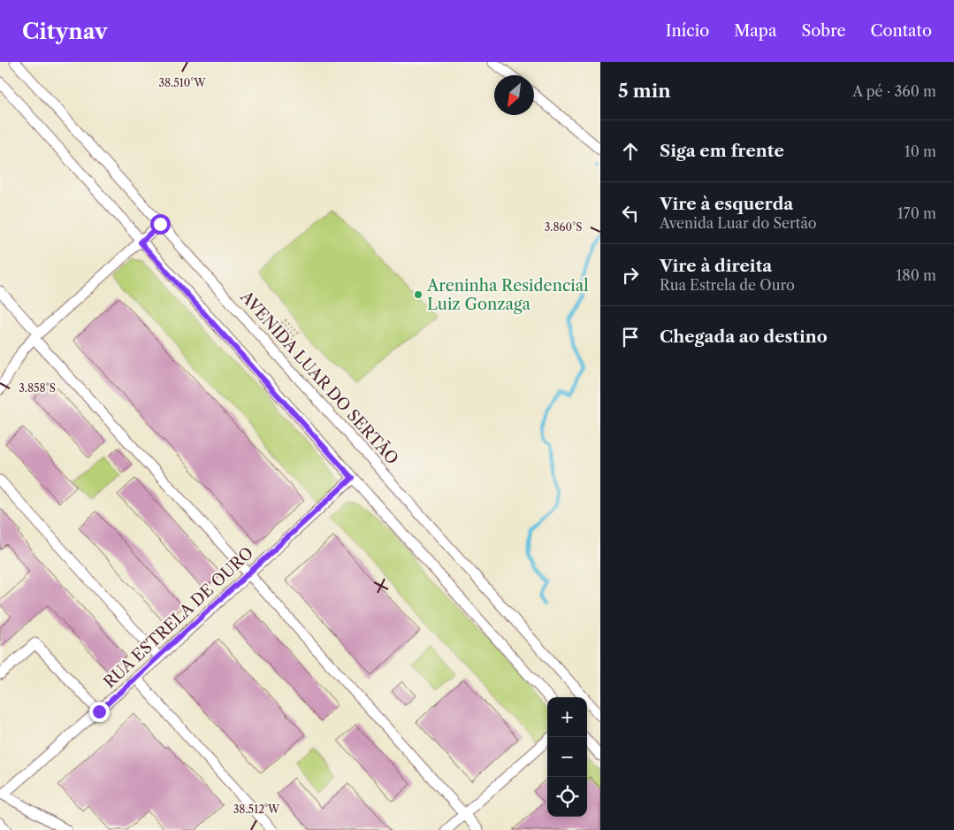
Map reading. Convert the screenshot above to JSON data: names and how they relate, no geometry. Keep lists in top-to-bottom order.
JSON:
{
  "streets": {
    "street": ["AVENIDA LUAR DO SERTÃO", "RUA ESTRELA DE OURO"]
  },
  "places": ["Areninha Residencial Luiz Gonzaga"],
  "north": "bottom left",
  "page": {
    "header": "Citynav",
    "nav": [
      "Início",
      "Mapa",
      "Sobre",
      "Contato"
    ],
    "heading": ["5 min", "A pé · 360 m"],
    "list": [
      ["Siga em frente", "10 m"],
      ["Vire à esquerda", "Avenida Luar do Sertão", "170 m"],
      ["Vire à direita", "Rua Estrela de Ouro", "180 m"],
      "Chegada ao destino"
    ],
    "map_buttons": ["+", "−"]
  },
  "coordinates": [
    "38.510°W",
    "3.860°S",
    "3.858°S",
    "38.512°W"
  ]
}
